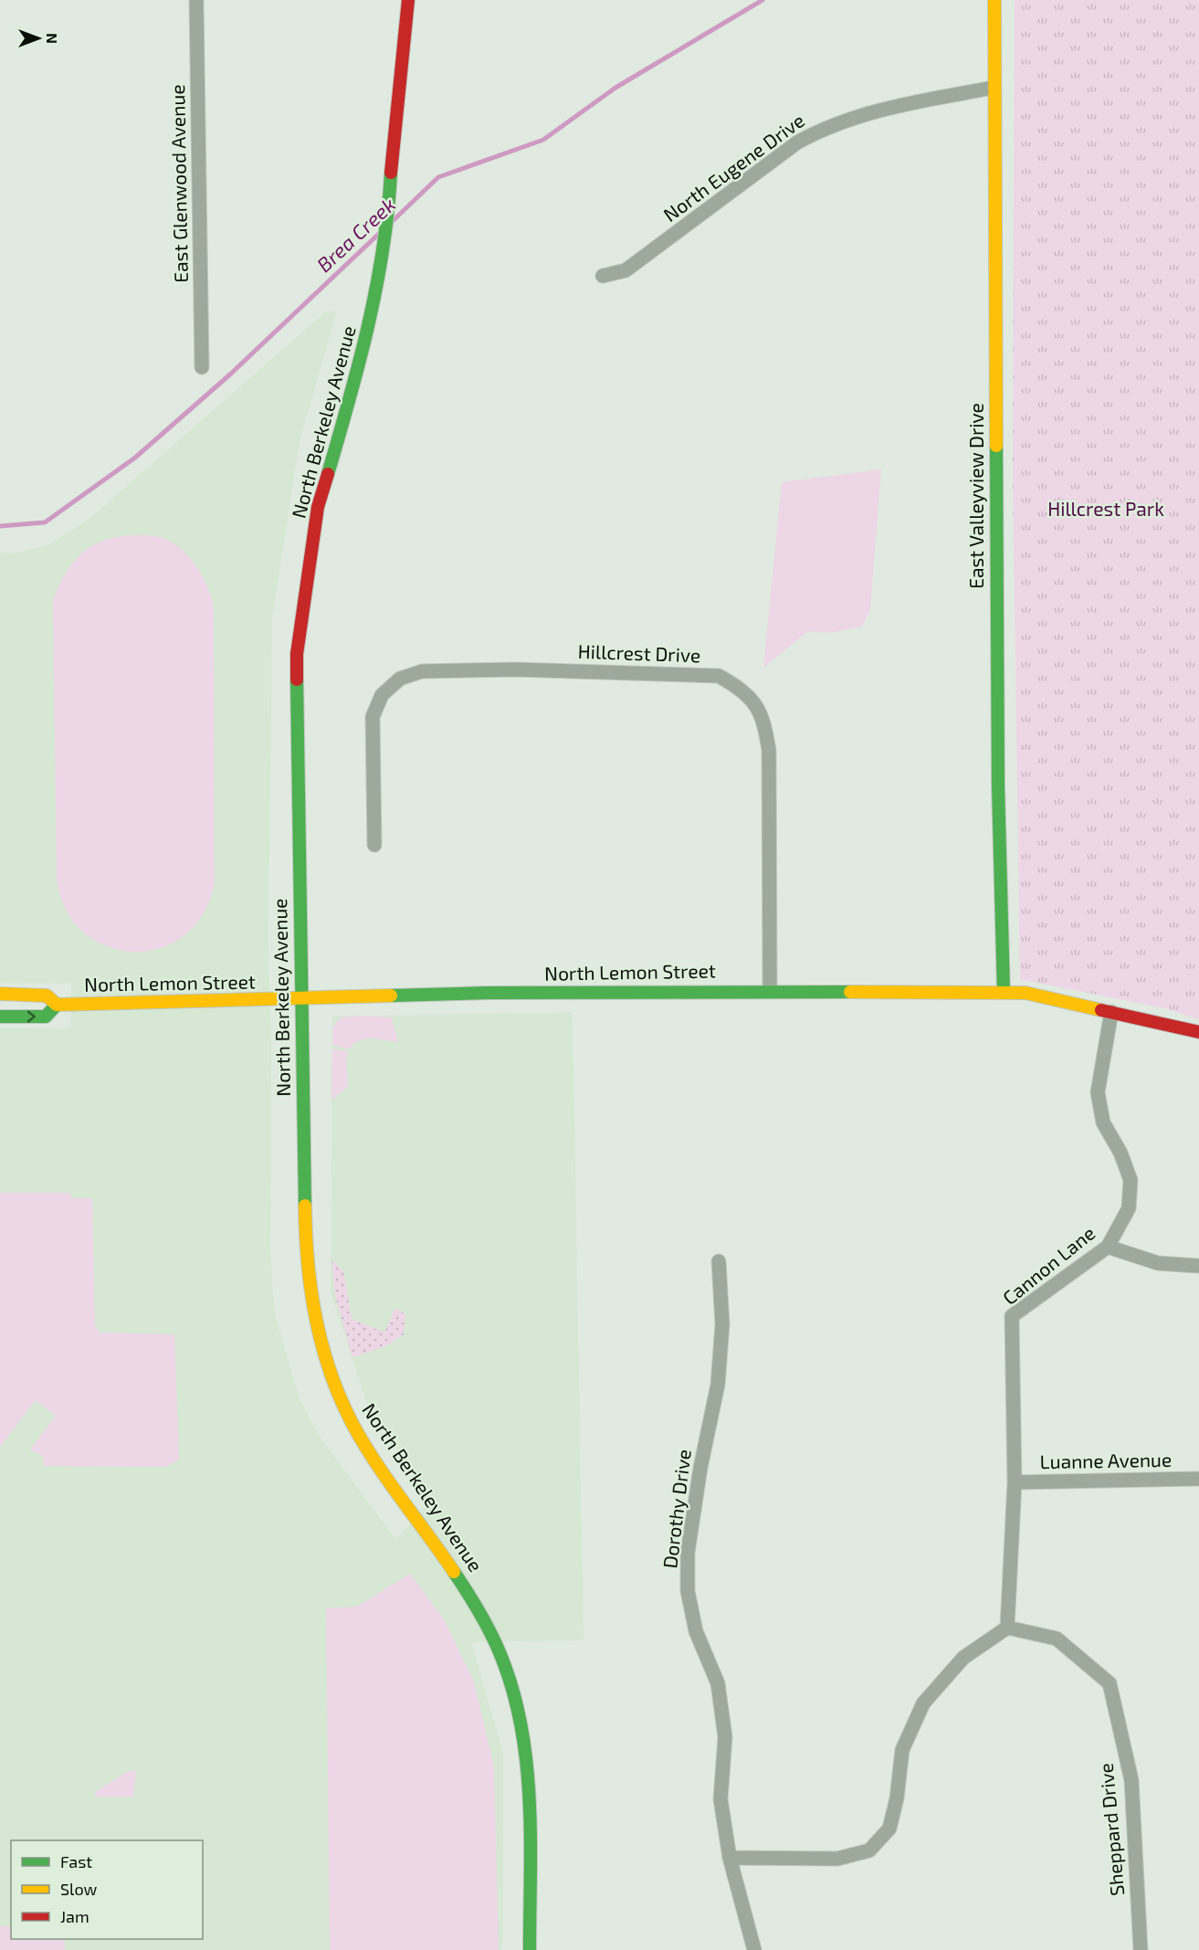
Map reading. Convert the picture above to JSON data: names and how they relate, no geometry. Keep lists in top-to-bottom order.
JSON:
{
  "streets": {
    "street": [
      "North Eugene Drive",
      "East Glenwood Avenue",
      "North Berkeley Avenue",
      "East Valleyview Drive",
      "Hillcrest Drive",
      "North Lemon Street",
      "Cannon Lane",
      "Luanne Avenue",
      "Dorothy Drive",
      "Sheppard Drive"
    ]
  },
  "crossings": [
    ["North Eugene Drive", "East Valleyview Drive"],
    ["North Berkeley Avenue", "North Lemon Street"],
    ["East Valleyview Drive", "North Lemon Street"],
    ["Hillcrest Drive", "North Lemon Street"],
    ["North Lemon Street", "Cannon Lane"],
    ["Cannon Lane", "Luanne Avenue"],
    ["Cannon Lane", "Sheppard Drive"]
  ],
  "water": ["Brea Creek"],
  "parks": ["Hillcrest Park"],
  "legend": ["Fast", "Slow", "Jam"],
  "north": "right"
}
